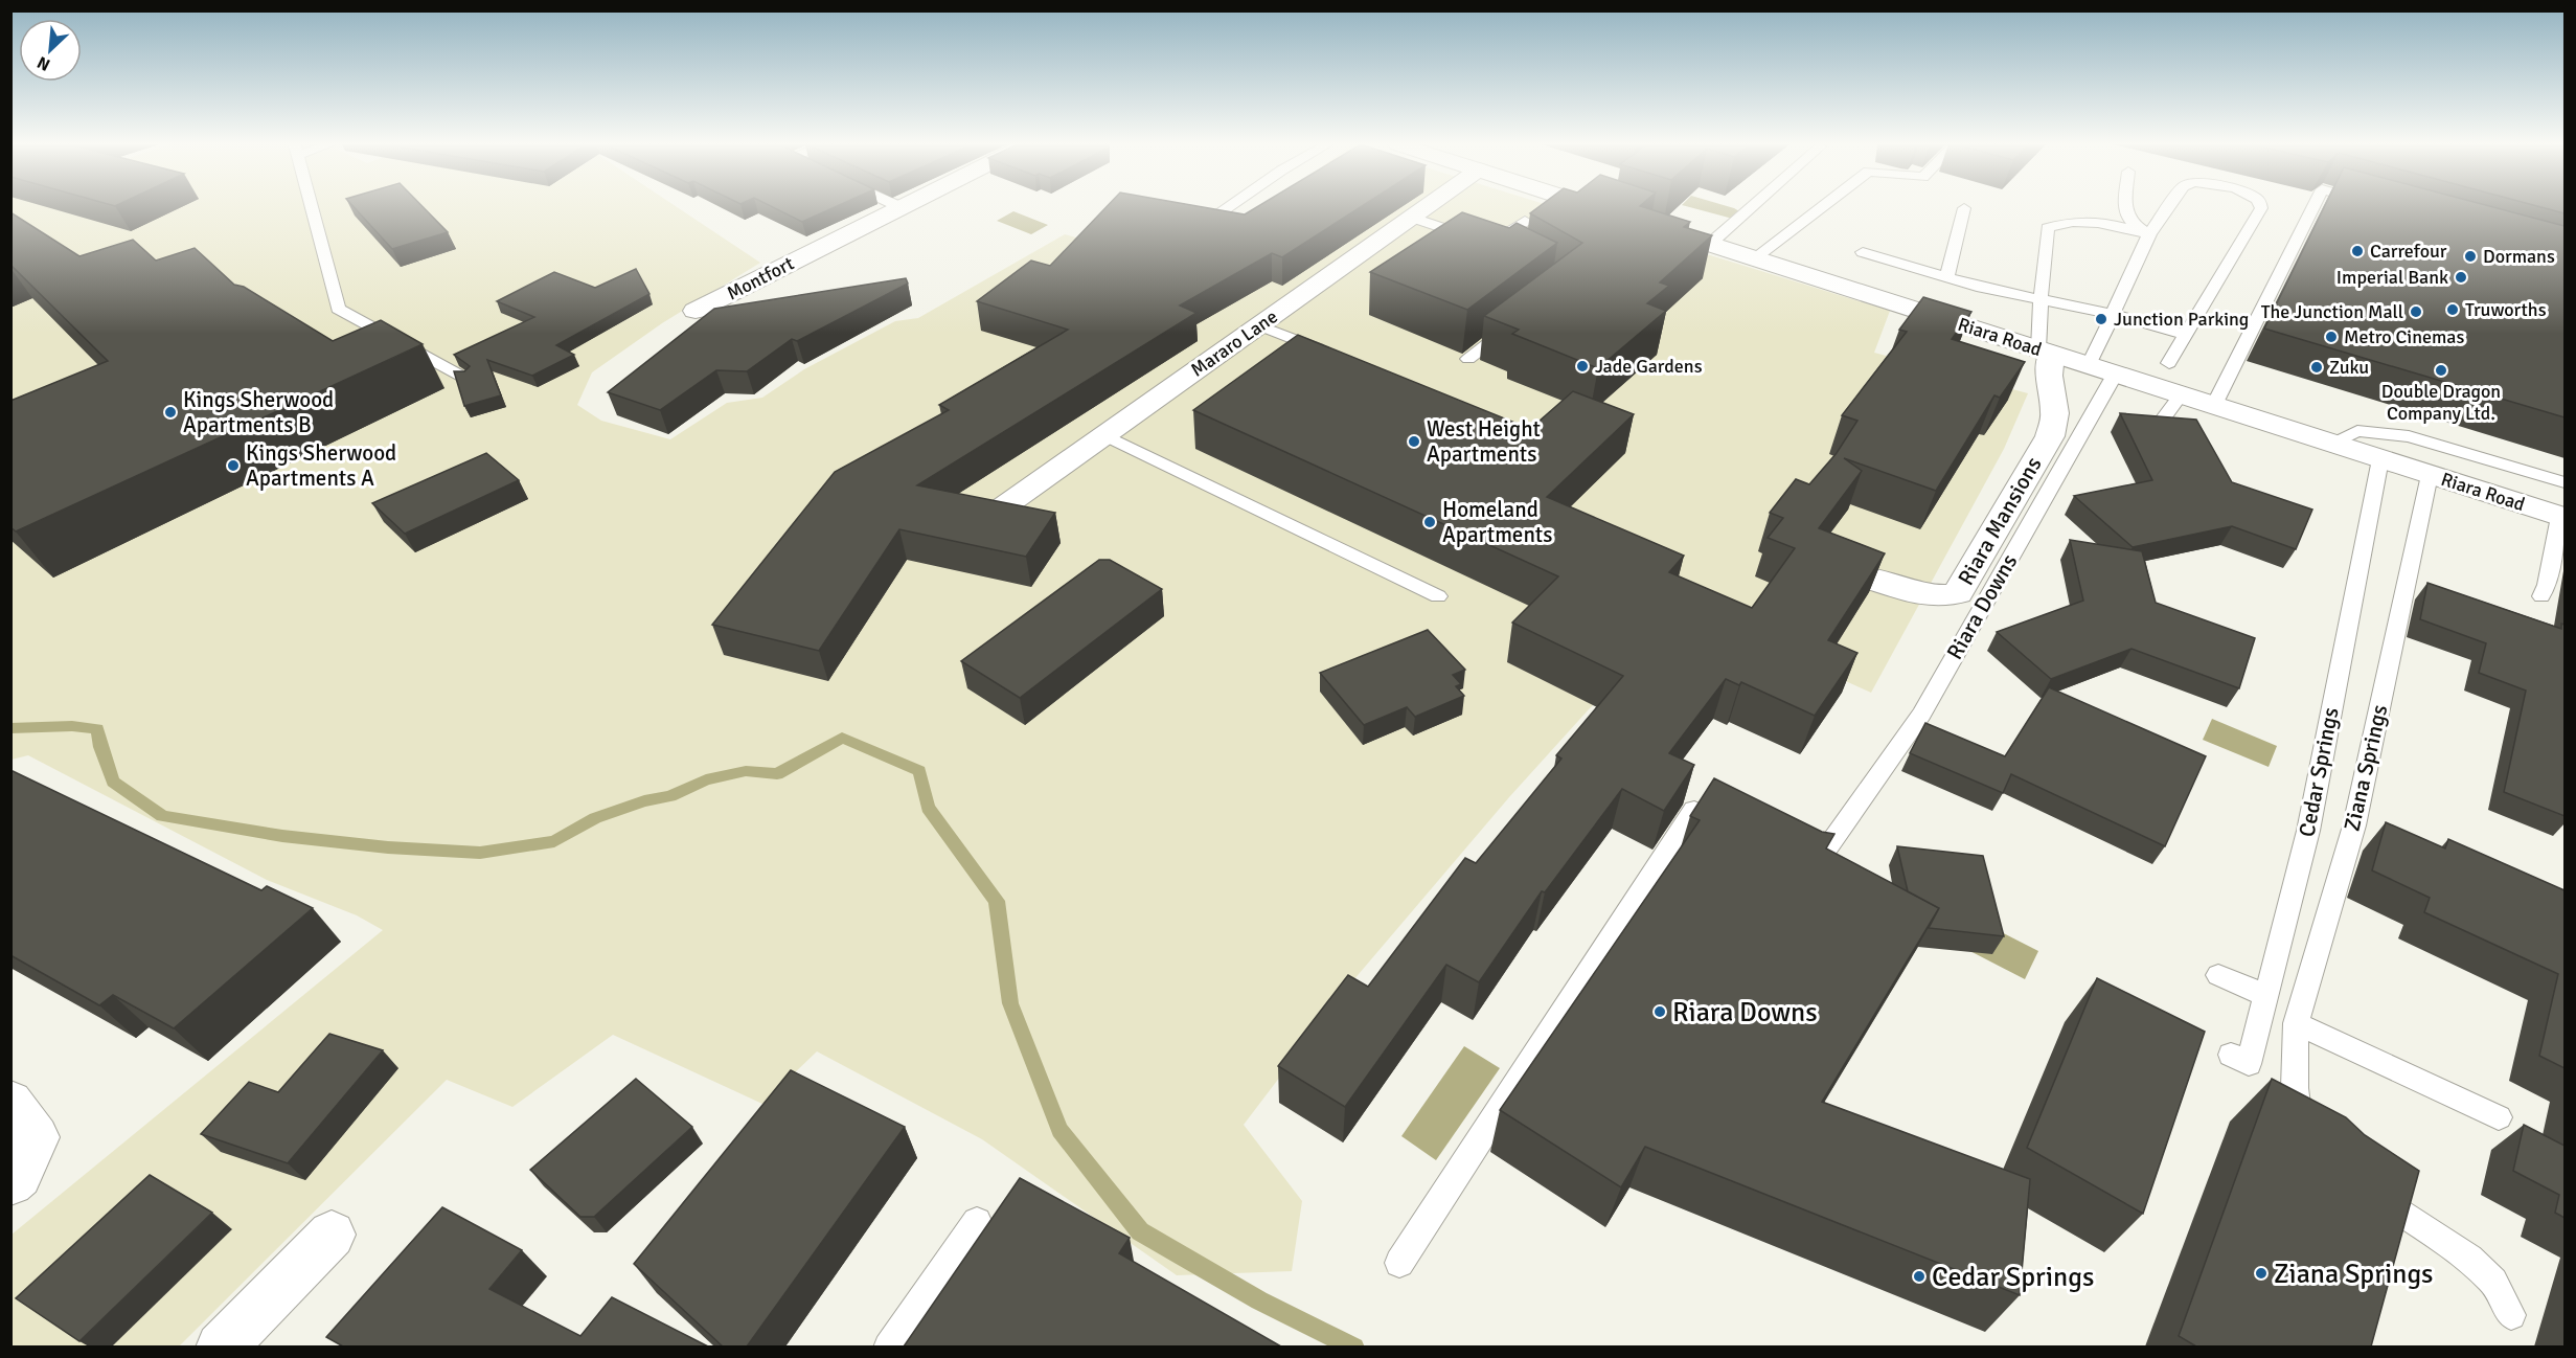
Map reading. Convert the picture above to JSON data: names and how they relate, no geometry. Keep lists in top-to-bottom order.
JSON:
{
  "streets": {
    "street": [
      "Montfort",
      "Riara Road",
      "Mararo Lane",
      "Riara Mansions"
    ],
    "lane": ["Riara Downs", "Ziana Springs", "Cedar Springs"]
  },
  "crossings": [
    ["Riara Road", "Riara Mansions"],
    ["Riara Road", "Riara Downs"],
    ["Riara Road", "Ziana Springs"],
    ["Riara Road", "Cedar Springs"]
  ],
  "places": [
    "Carrefour",
    "Dormans",
    "Imperial Bank",
    "Truworths",
    "The Junction Mall",
    "Junction Parking",
    "Metro Cinemas",
    "Jade Gardens",
    "Zuku",
    "Double Dragon Company Ltd.",
    "Kings Sherwood Apartments B",
    "West Height Apartments",
    "Kings Sherwood Apartments A",
    "Homeland Apartments",
    "Riara Downs",
    "Ziana Springs",
    "Cedar Springs"
  ],
  "north": "bottom left"
}
